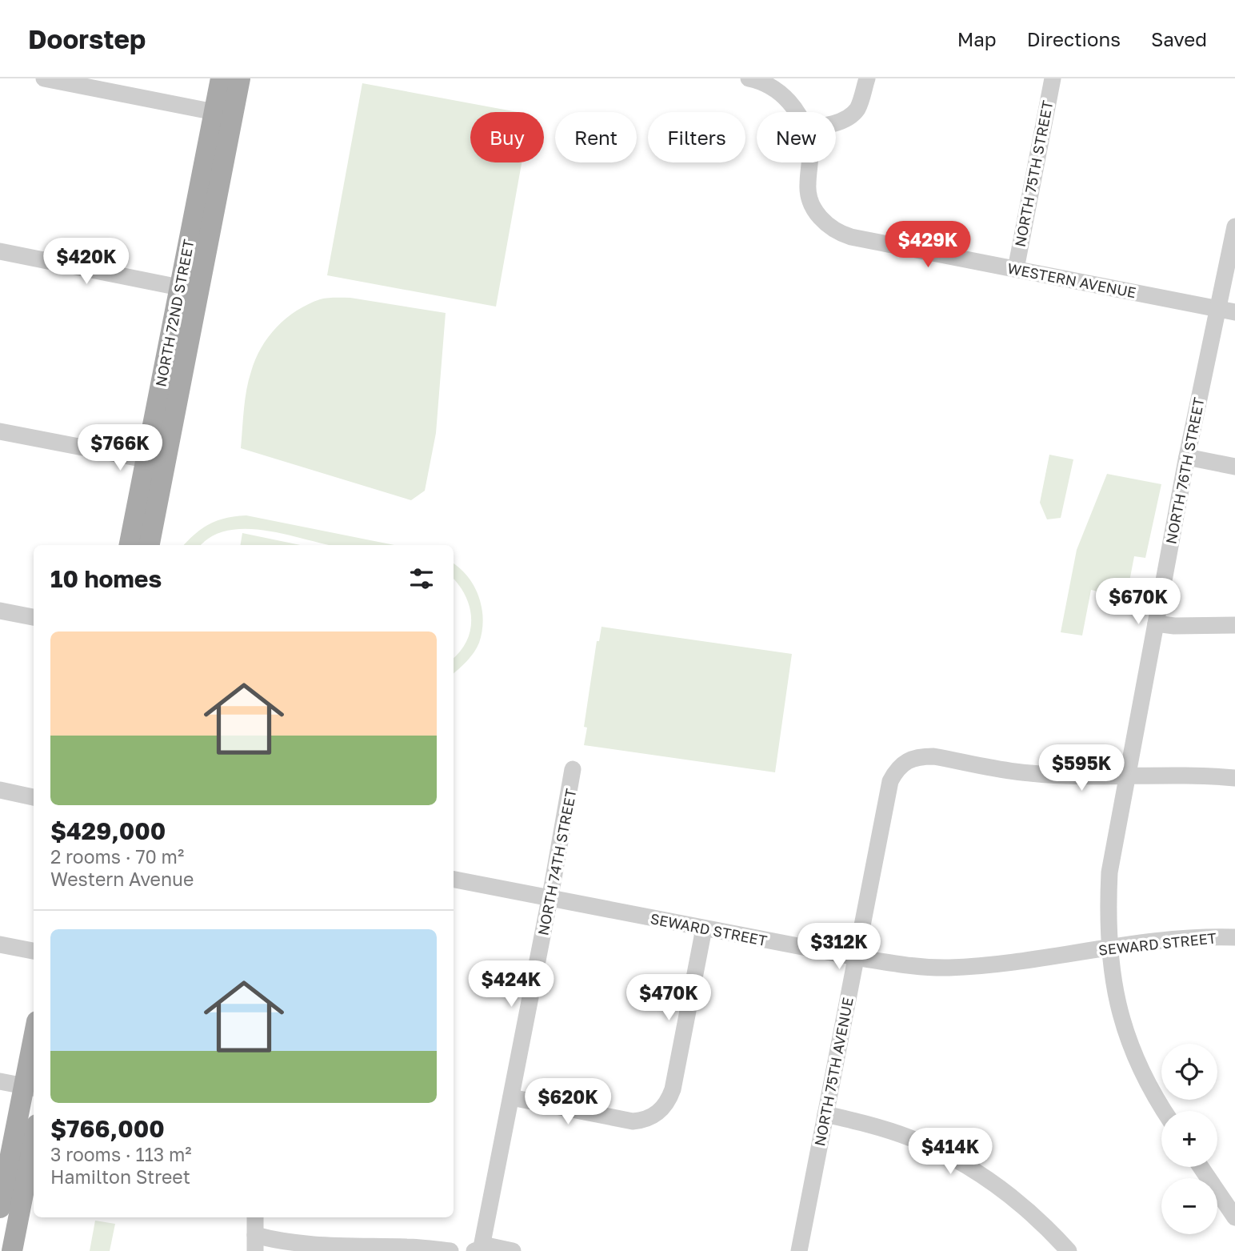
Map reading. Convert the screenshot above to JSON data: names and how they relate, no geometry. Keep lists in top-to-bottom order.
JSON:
{
  "streets": {
    "main road": ["NORTH 72ND STREET"],
    "street": [
      "NORTH 75TH STREET",
      "WESTERN AVENUE",
      "NORTH 76TH STREET",
      "NORTH 74TH STREET",
      "SEWARD STREET",
      "NORTH 75TH AVENUE"
    ]
  },
  "crossings": [
    ["NORTH 75TH STREET", "WESTERN AVENUE"],
    ["WESTERN AVENUE", "NORTH 76TH STREET"],
    ["NORTH 76TH STREET", "SEWARD STREET"],
    ["NORTH 76TH STREET", "NORTH 75TH AVENUE"],
    ["NORTH 74TH STREET", "SEWARD STREET"],
    ["SEWARD STREET", "NORTH 75TH AVENUE"]
  ],
  "page": {
    "header": "Doorstep",
    "nav": ["Map", "Directions", "Saved"],
    "chip": [
      "Buy",
      "Rent",
      "Filters",
      "New"
    ],
    "price": [
      "$429K",
      "$420K",
      "$766K",
      "$670K",
      "$595K",
      "$312K",
      "$424K",
      "$470K",
      "$620K",
      "$414K"
    ],
    "heading": "10 homes",
    "list": [
      {
        "name": "$429,000",
        "note": "2 rooms · 70 m² · Western Avenue"
      },
      {
        "name": "$766,000",
        "note": "3 rooms · 113 m² · Hamilton Street"
      }
    ],
    "map_buttons": ["+", "−"]
  }
}
